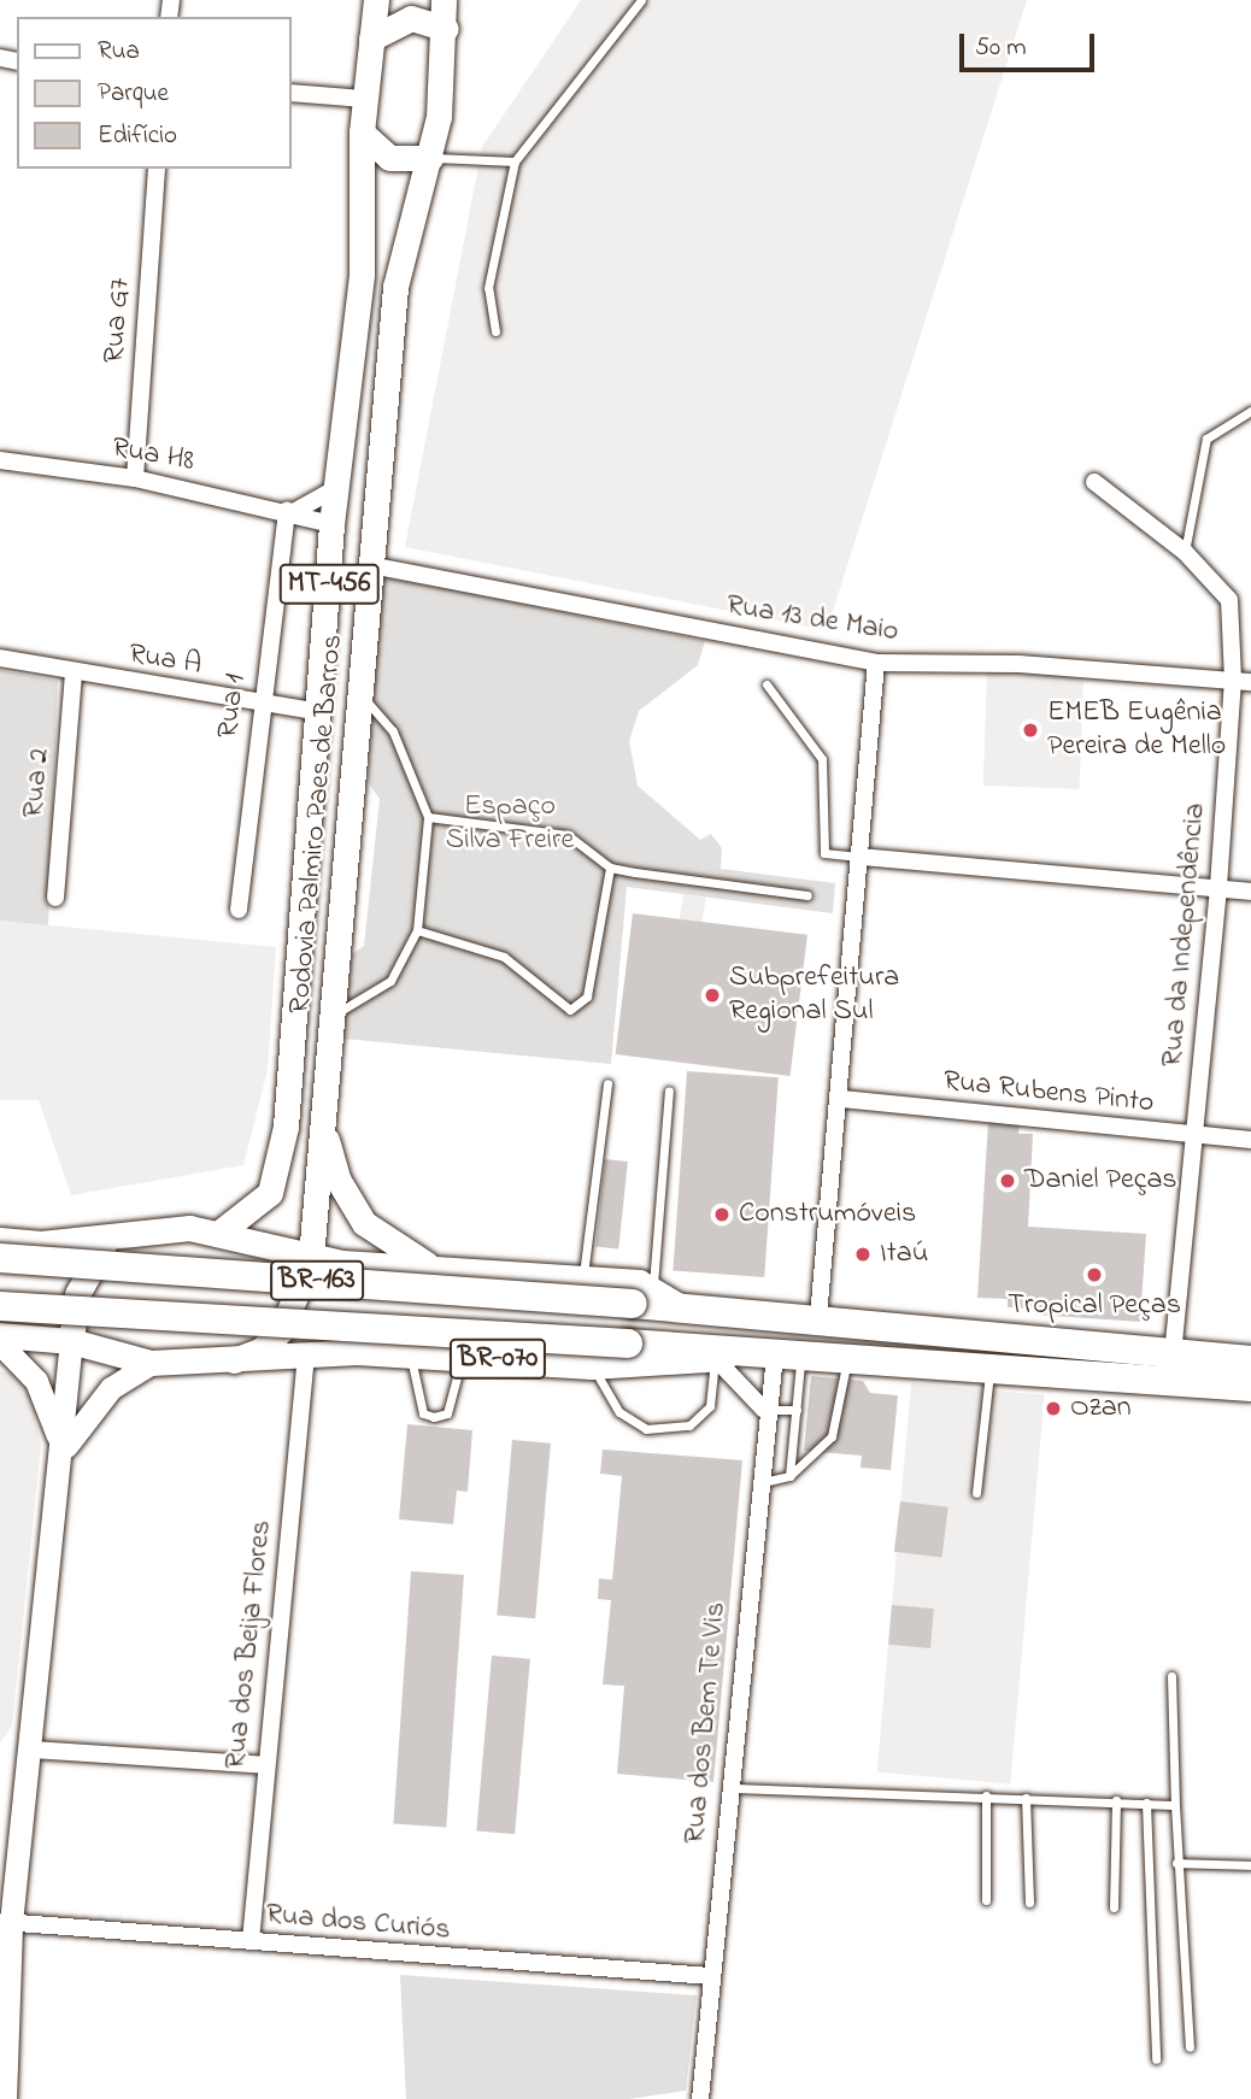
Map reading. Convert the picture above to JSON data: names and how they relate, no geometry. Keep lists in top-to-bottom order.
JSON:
{
  "streets": {
    "highway": ["BR-163"],
    "main road": ["MT-456", "Rodovia Palmiro Paes de Barros", "BR-070"],
    "street": [
      "Rua G7",
      "Rua H8",
      "Rua 13 de Maio",
      "Rua A",
      "Rua 1",
      "Rua 2",
      "Rua da Independência",
      "Rua Rubens Pinto",
      "Rua dos Beija Flores",
      "Rua dos Bem Te Vis",
      "Rua dos Curiós"
    ]
  },
  "crossings": [
    ["Rua G7", "Rua H8"],
    ["Rua H8", "Rua 1"],
    ["Rua H8", "Rodovia Palmiro Paes de Barros"],
    ["MT-456", "Rodovia Palmiro Paes de Barros"],
    ["Rua 13 de Maio", "Rodovia Palmiro Paes de Barros"],
    ["Rua 13 de Maio", "Rua da Independência"],
    ["Rua A", "Rua 1"],
    ["Rua A", "Rua 2"],
    ["Rua A", "Rodovia Palmiro Paes de Barros"],
    ["Rodovia Palmiro Paes de Barros", "BR-070"],
    ["Rua da Independência", "Rua Rubens Pinto"],
    ["Rua da Independência", "BR-163"],
    ["BR-163", "BR-070"],
    ["BR-163", "Rua dos Bem Te Vis"],
    ["BR-070", "Rua dos Beija Flores"],
    ["BR-070", "Rua dos Bem Te Vis"],
    ["Rua dos Beija Flores", "Rua dos Curiós"],
    ["Rua dos Bem Te Vis", "Rua dos Curiós"]
  ],
  "parks": ["Espaço Silva Freire"],
  "places": [
    "EMEB Eugênia Pereira de Mello",
    "Subprefeitura Regional Sul",
    "Daniel Peças",
    "Construmóveis",
    "Itaú",
    "Tropical Peças",
    "Ozan"
  ],
  "legend": ["Rua", "Parque", "Edifício"],
  "scale_bar": "50 m"
}
